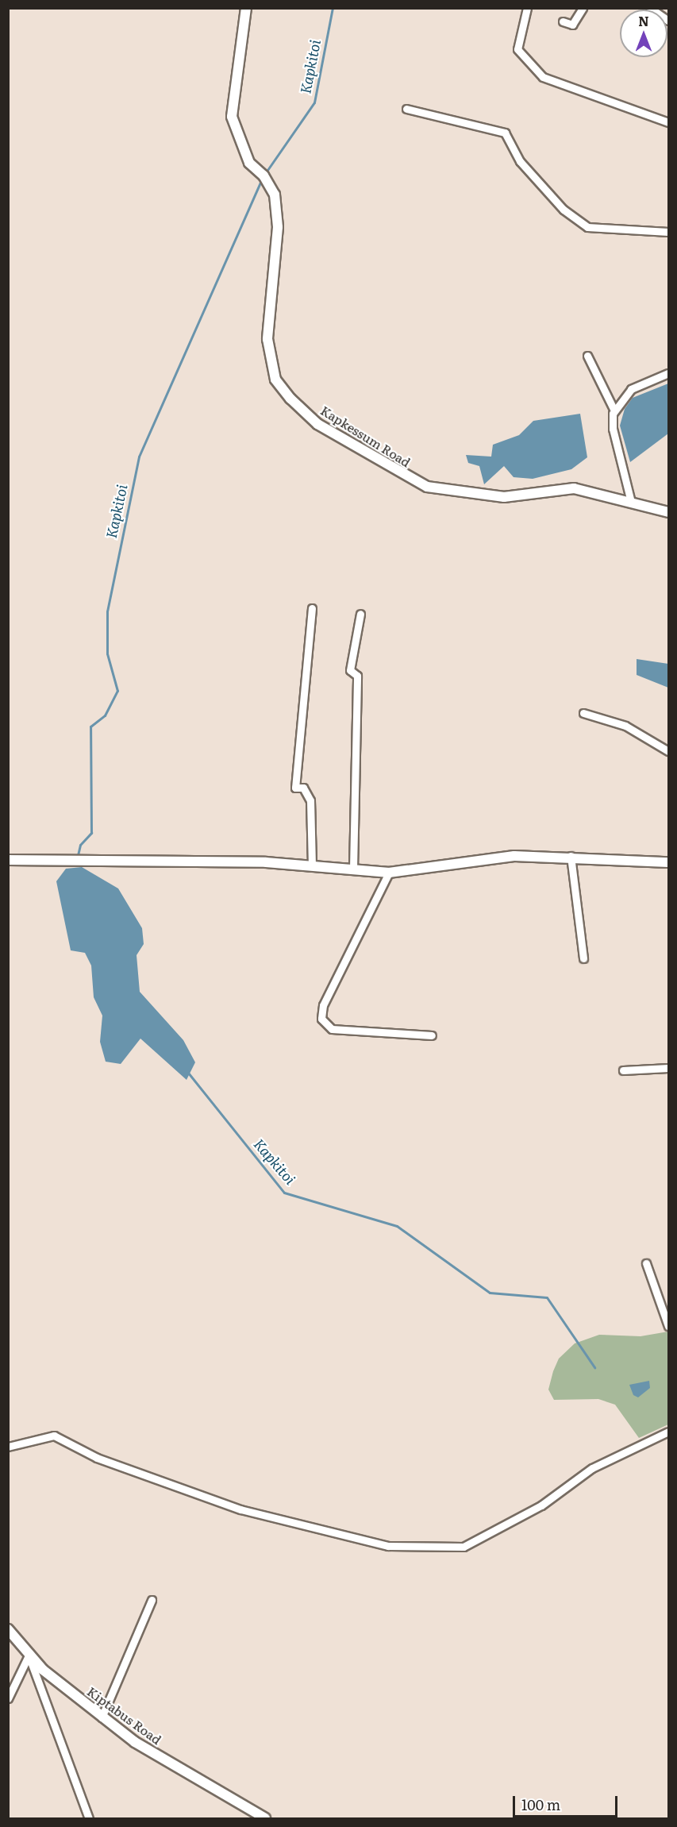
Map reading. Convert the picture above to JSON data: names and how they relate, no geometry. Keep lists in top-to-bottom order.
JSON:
{
  "streets": {
    "street": ["Kapkessum Road", "Kiptabus Road"]
  },
  "water": ["Kapkitoi"],
  "scale_bar": "100 m",
  "north": "top"
}
